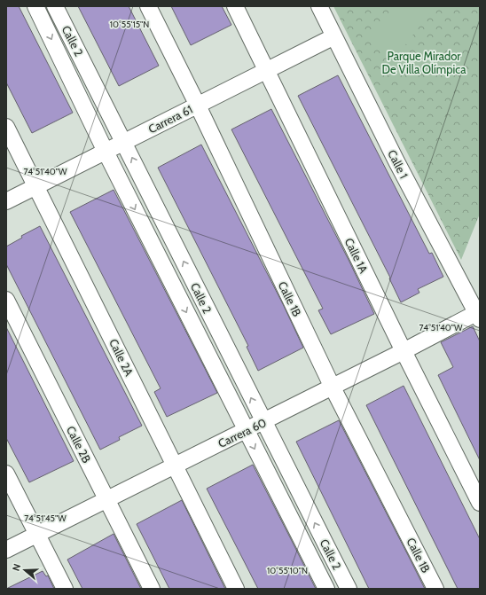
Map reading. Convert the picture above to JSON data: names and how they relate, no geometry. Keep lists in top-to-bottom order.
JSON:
{
  "streets": {
    "street": [
      "Calle 2",
      "Carrera 61",
      "Calle 1",
      "Calle 1A",
      "Calle 1B",
      "Calle 2A",
      "Carrera 60",
      "Calle 2B"
    ]
  },
  "crossings": [
    ["Calle 2", "Carrera 61"],
    ["Calle 2", "Carrera 60"],
    ["Carrera 61", "Calle 1"],
    ["Carrera 61", "Calle 1A"],
    ["Carrera 61", "Calle 1B"],
    ["Carrera 61", "Calle 2A"],
    ["Calle 1", "Carrera 60"],
    ["Calle 1A", "Carrera 60"],
    ["Calle 1B", "Carrera 60"],
    ["Calle 2A", "Carrera 60"],
    ["Carrera 60", "Calle 2B"]
  ],
  "parks": ["Parque Mirador De Villa Olímpica"],
  "north": "left",
  "coordinates": [
    "10°55'15\"N",
    "74°51'40\"W",
    "74°51'45\"W",
    "10°55'10\"N"
  ]
}
